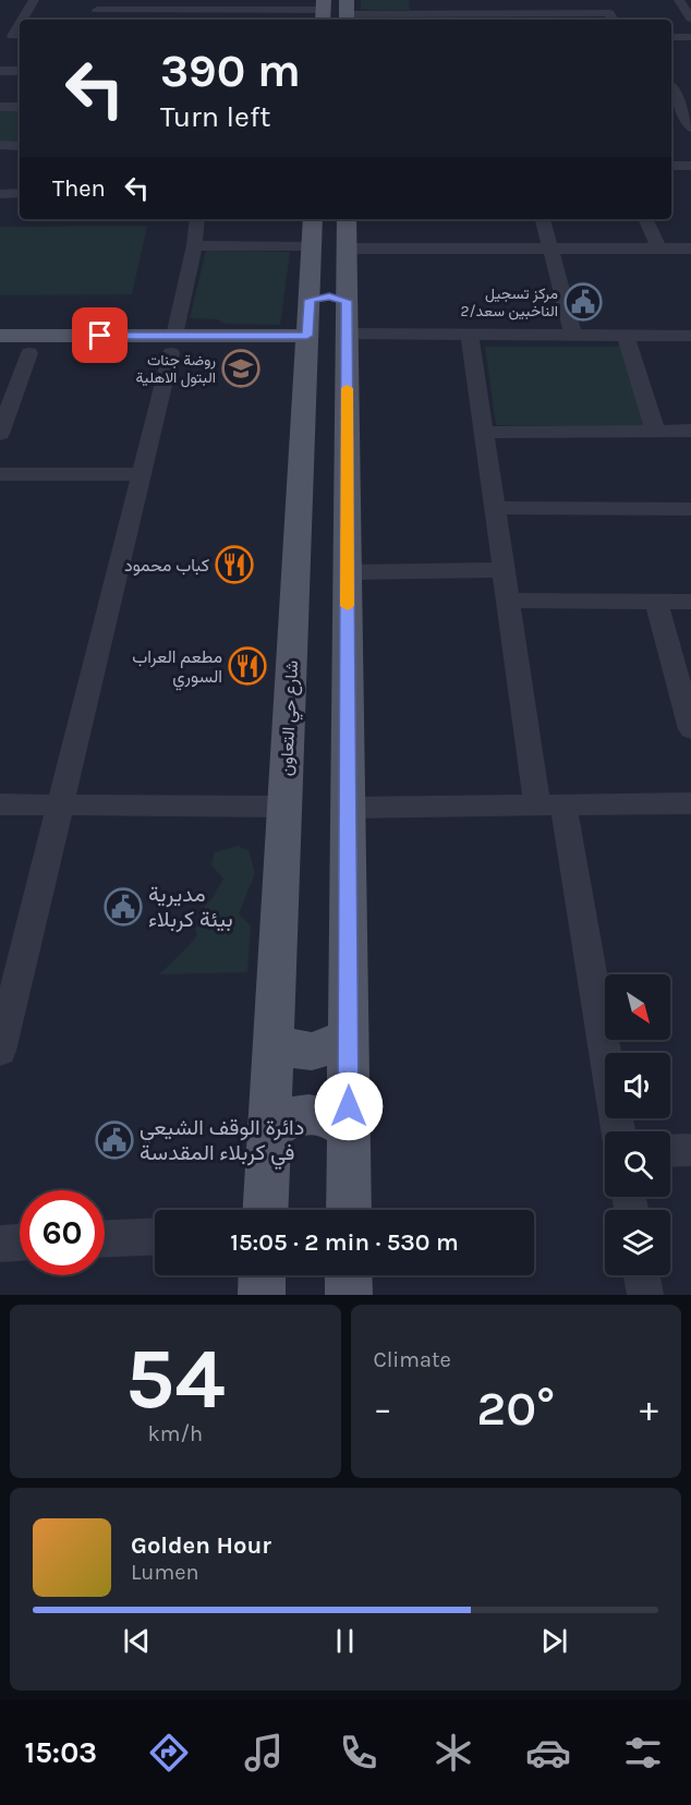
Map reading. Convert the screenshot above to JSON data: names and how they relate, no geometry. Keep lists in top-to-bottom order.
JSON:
{
  "streets": {
    "main road": ["شارع حي التعاون"]
  },
  "places": {
    "public building": ["مركز تسجيل الناخبين سعد/2", "مديرية بيئة كربلاء", "دائرة الوقف الشيعي في كربلاء المقدسة"],
    "school or university": ["روضة جنات البتول الاهلية"],
    "restaurant": ["كباب محمود", "مطعم العراب السوري"]
  },
  "north": "bottom right",
  "page": {
    "turn": ["390 m", "Turn left"],
    "then": "Then",
    "limit": "60",
    "trip": "15:05 · 2 min · 530 m",
    "tile": [
      ["54", "km/h"],
      "Climate"
    ],
    "heat": ["−", "20°", "+"],
    "song": ["Golden Hour", "Lumen"],
    "tabs": "15:03"
  }
}
